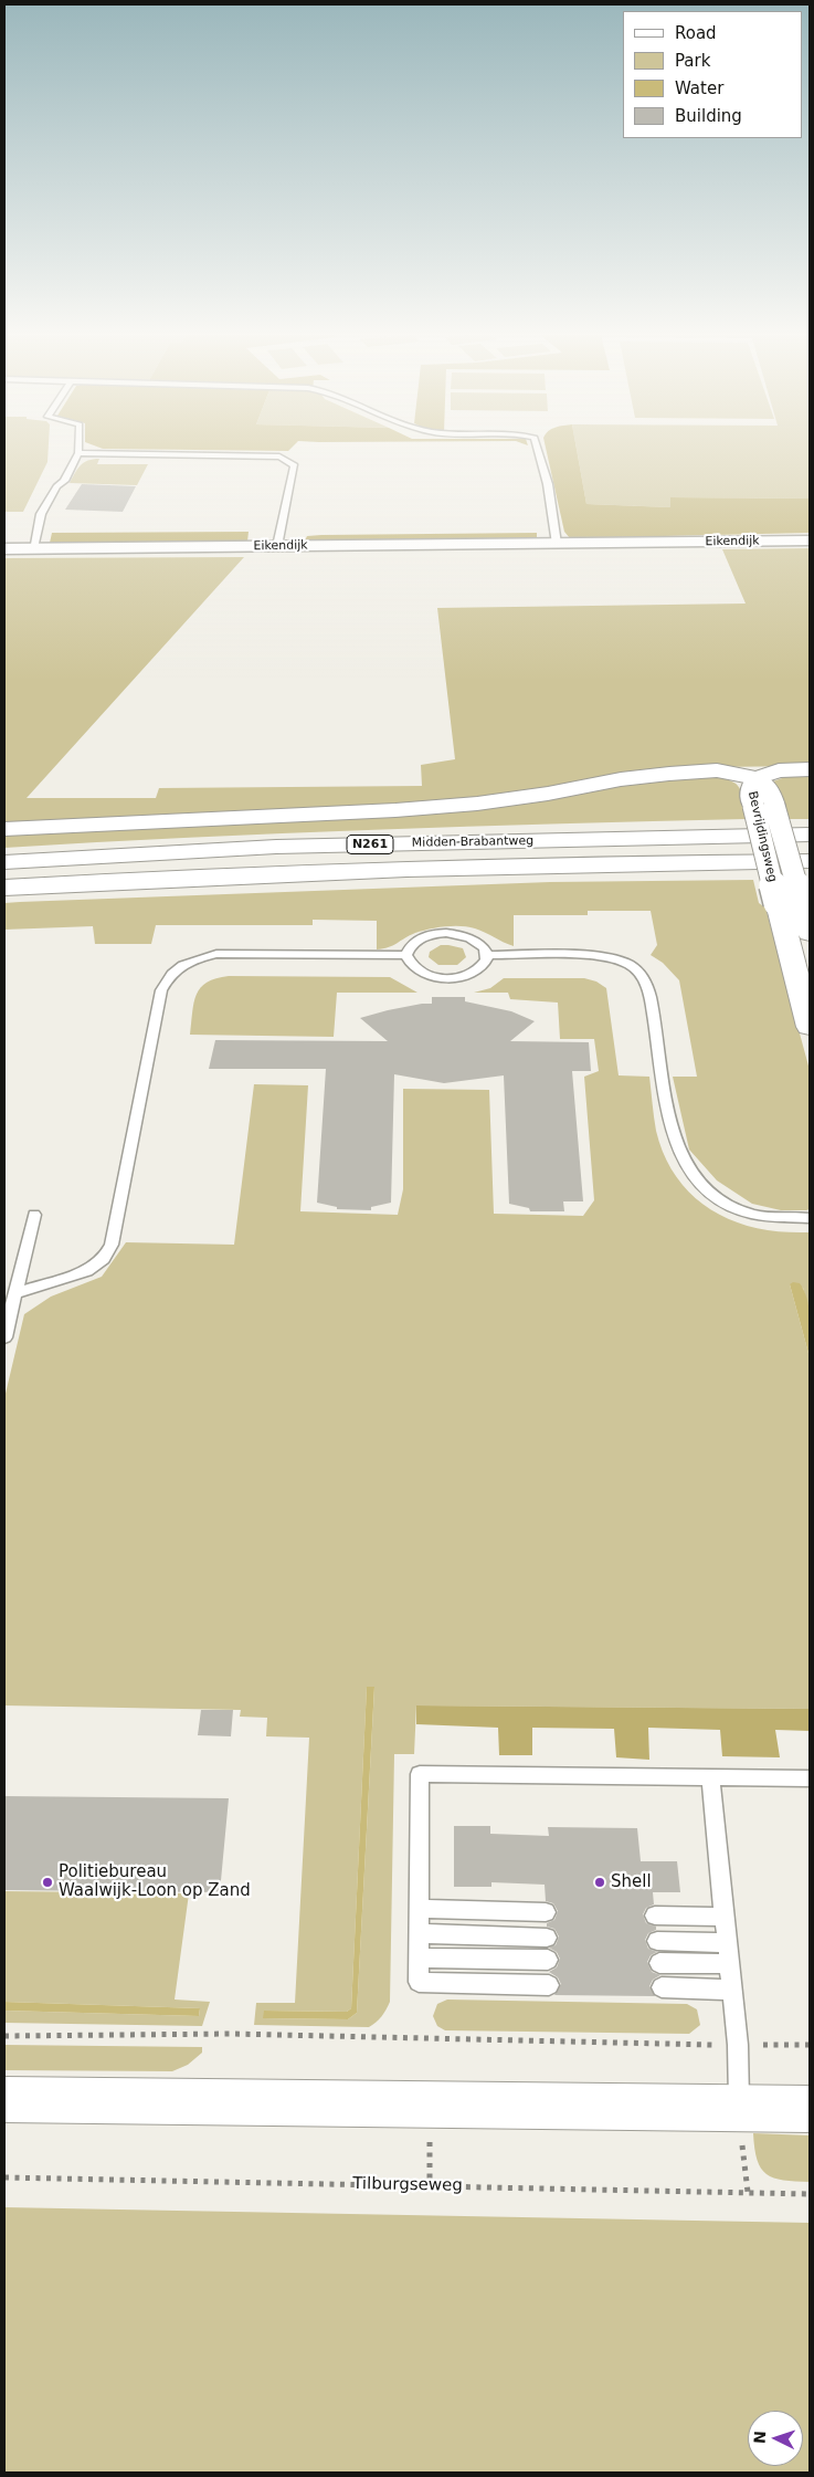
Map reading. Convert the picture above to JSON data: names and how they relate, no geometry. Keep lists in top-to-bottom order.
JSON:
{
  "streets": {
    "main road": ["Bevrijdingsweg", "Midden-Brabantweg", "N261"],
    "street": ["Eikendijk"],
    "path": ["Tilburgseweg"]
  },
  "crossings": [
    ["Midden-Brabantweg", "N261"]
  ],
  "places": ["Politiebureau Waalwijk-Loon op Zand", "Shell"],
  "legend": [
    "Road",
    "Park",
    "Water",
    "Building"
  ],
  "north": "left"
}
